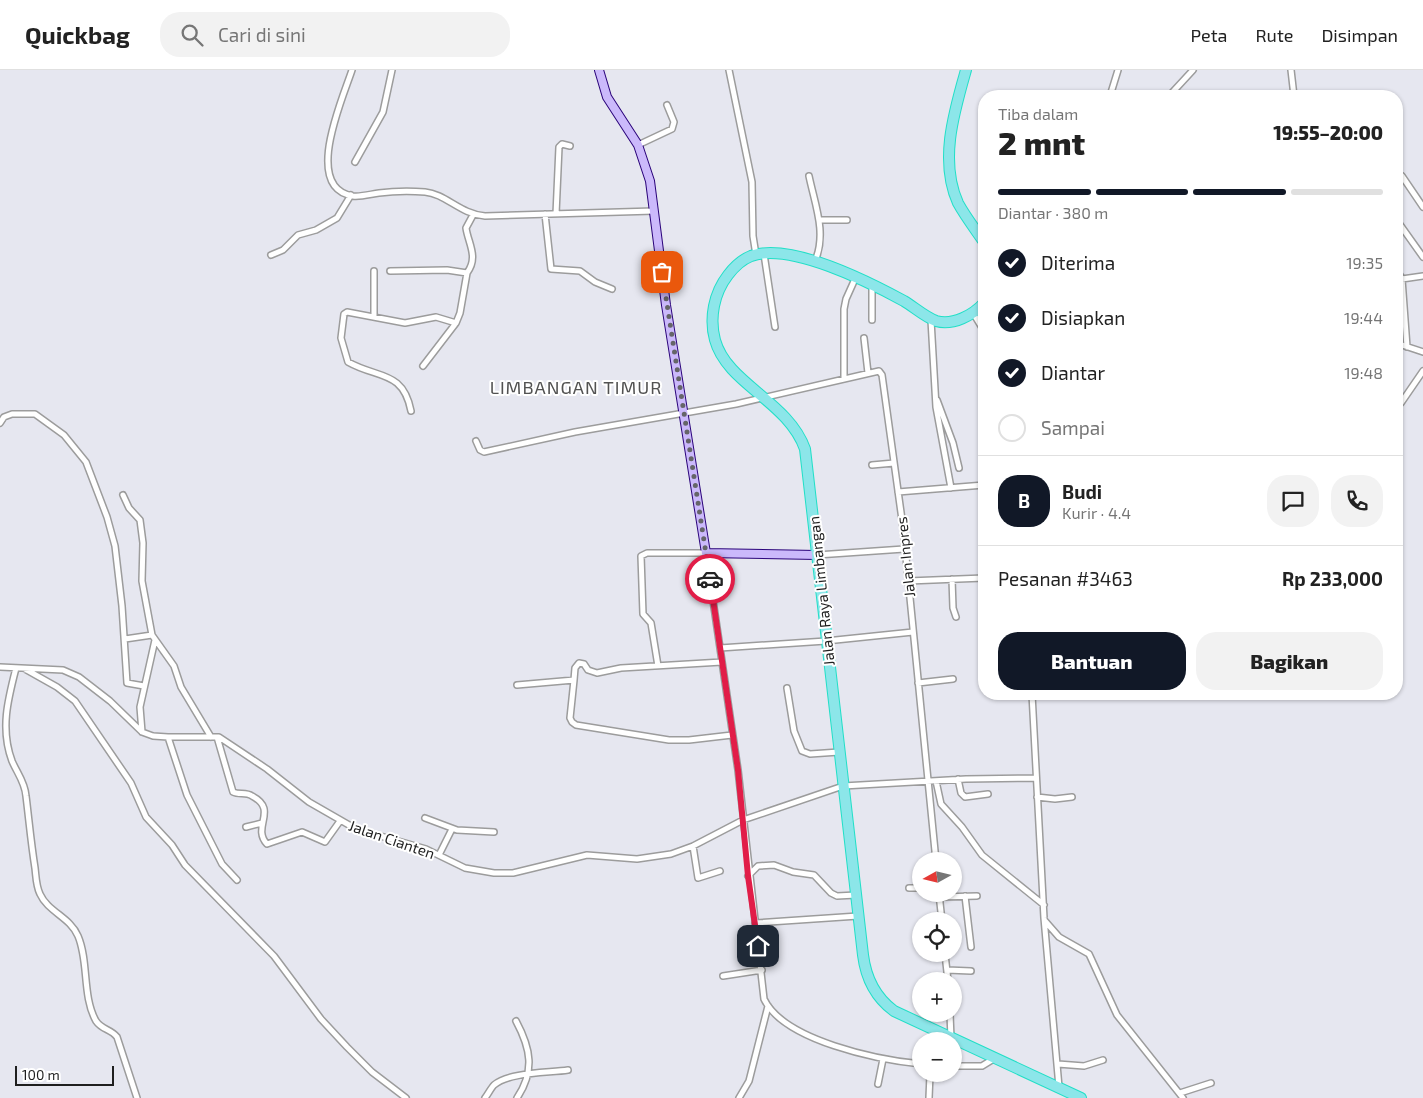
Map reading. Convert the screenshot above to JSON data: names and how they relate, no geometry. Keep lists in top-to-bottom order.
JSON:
{
  "streets": {
    "highway": ["Jalan Raya Limbangan"],
    "street": ["Jalan Inpres", "Jalan Cianten"]
  },
  "crossings": [
    ["Jalan Inpres", "Jalan Cianten"],
    ["Jalan Raya Limbangan", "Jalan Cianten"]
  ],
  "districts": ["LIMBANGAN TIMUR"],
  "scale_bar": "100 m",
  "north": "left",
  "page": {
    "header": "Quickbag",
    "search": "Cari di sini",
    "nav": ["Peta", "Rute", "Disimpan"],
    "heading": ["2 mnt", "Tiba dalam", "19:55–20:00"],
    "panel": [
      "Budi",
      "Kurir · 4.4",
      "Pesanan #3463",
      "Rp 233,000"
    ],
    "bar": "Diantar · 380 m",
    "list": [
      ["Diterima", "19:35"],
      ["Disiapkan", "19:44"],
      ["Diantar", "19:48"],
      "Sampai"
    ],
    "round": "B",
    "buttons": ["Bantuan", "Bagikan"],
    "map_buttons": ["+", "−"],
    "scale": "100 m"
  }
}
